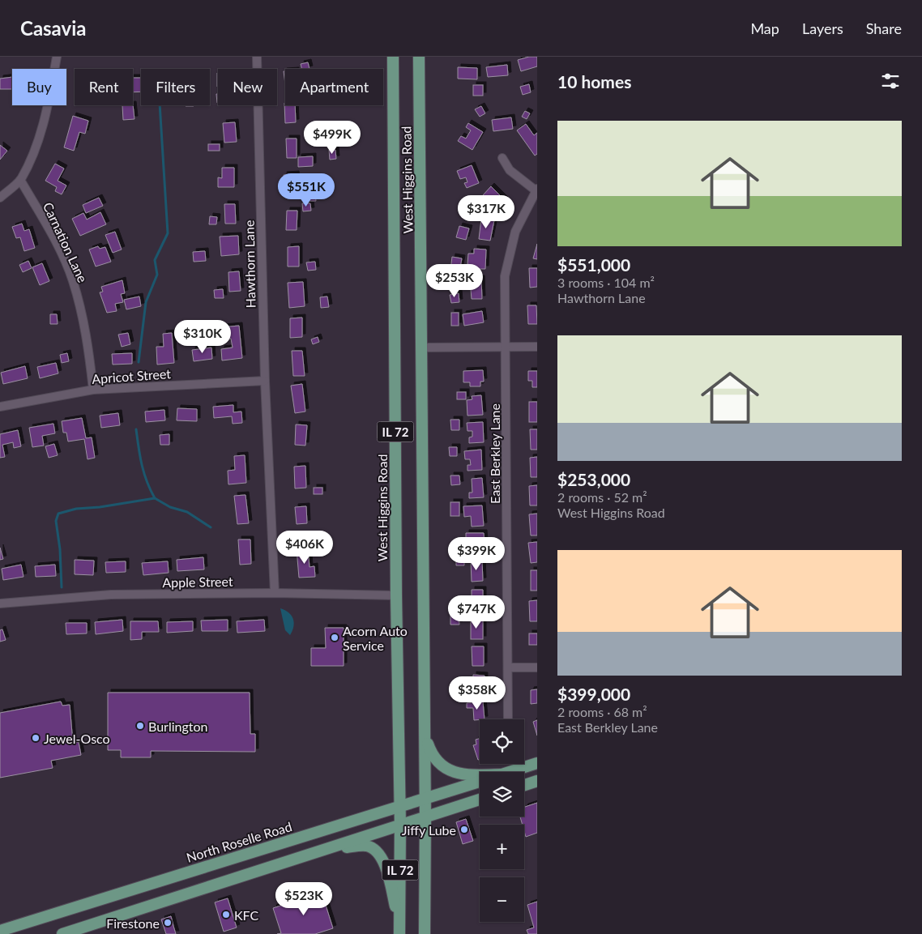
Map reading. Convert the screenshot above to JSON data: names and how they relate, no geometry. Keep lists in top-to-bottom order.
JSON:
{
  "streets": {
    "main road": ["West Higgins Road", "IL 72", "North Roselle Road"],
    "street": [
      "Carnation Lane",
      "Hawthorn Lane",
      "Apricot Street",
      "East Berkley Lane",
      "Apple Street"
    ]
  },
  "crossings": [
    ["West Higgins Road", "Apple Street"],
    ["West Higgins Road", "North Roselle Road"],
    ["Carnation Lane", "Apricot Street"],
    ["Hawthorn Lane", "Apricot Street"],
    ["Hawthorn Lane", "Apple Street"]
  ],
  "places": [
    "Acorn Auto Service",
    "Burlington",
    "Jewel-Osco",
    "Jiffy Lube",
    "KFC",
    "Firestone"
  ],
  "page": {
    "header": "Casavia",
    "nav": ["Map", "Layers", "Share"],
    "heading": "10 homes",
    "chip": [
      "Buy",
      "Rent",
      "Filters",
      "New",
      "Apartment"
    ],
    "list": [
      {
        "name": "$551,000",
        "note": "3 rooms · 104 m² · Hawthorn Lane"
      },
      {
        "name": "$253,000",
        "note": "2 rooms · 52 m² · West Higgins Road"
      },
      {
        "name": "$399,000",
        "note": "2 rooms · 68 m² · East Berkley Lane"
      }
    ],
    "price": [
      "$499K",
      "$551K",
      "$317K",
      "$253K",
      "$310K",
      "$406K",
      "$399K",
      "$747K",
      "$358K",
      "$523K"
    ],
    "map_buttons": ["+", "−"]
  }
}
